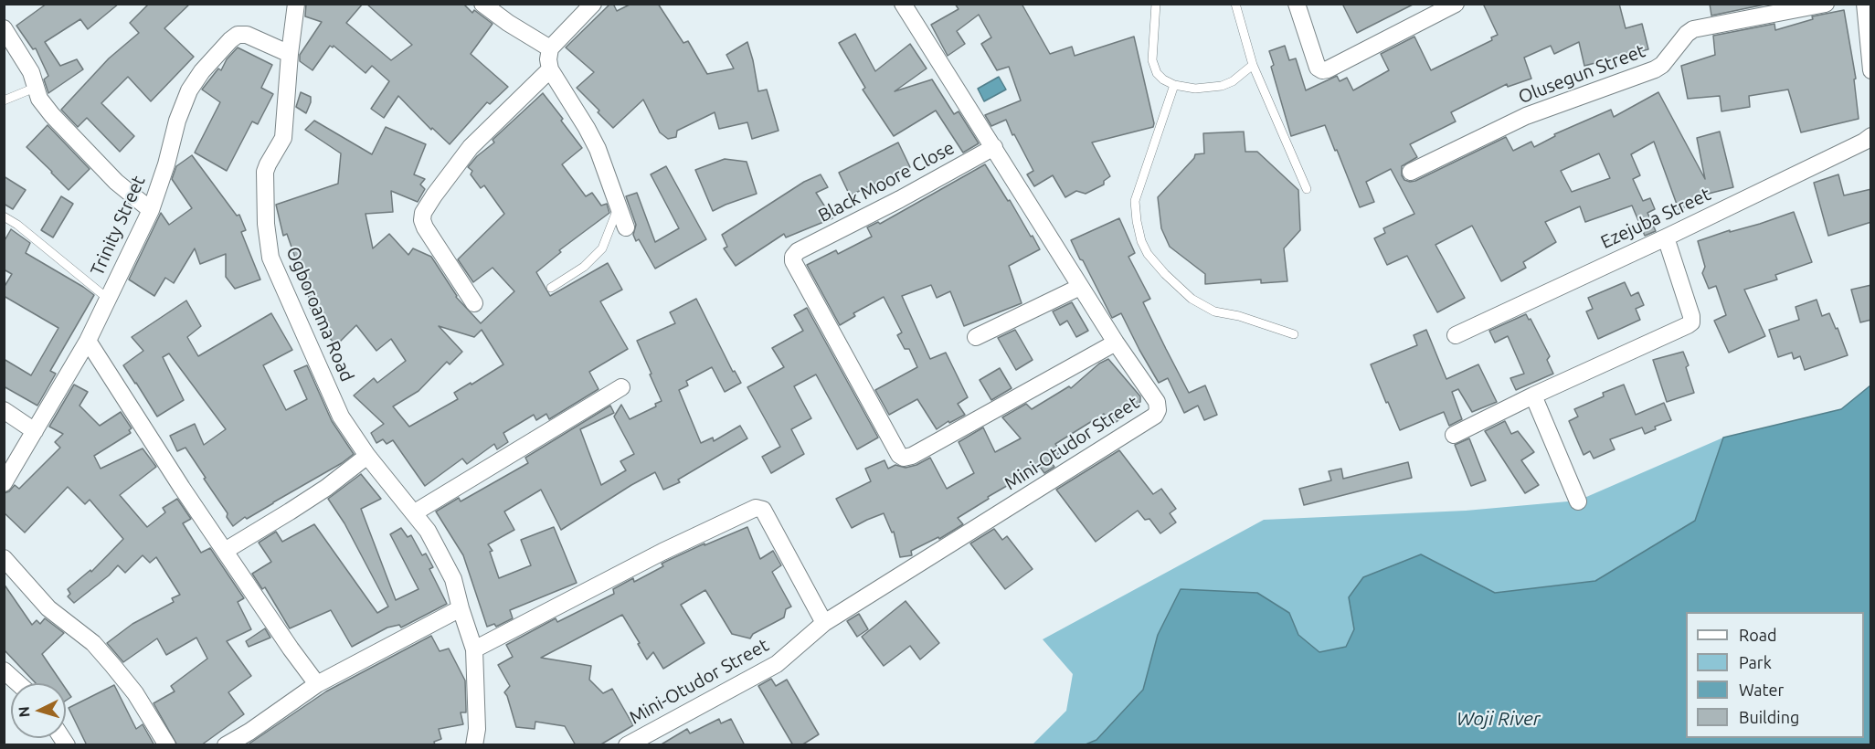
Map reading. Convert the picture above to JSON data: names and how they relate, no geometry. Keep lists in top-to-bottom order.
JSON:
{
  "streets": {
    "street": [
      "Olusegun Street",
      "Black Moore Close",
      "Ezejuba Street",
      "Trinity Street",
      "Ogboroama Road",
      "Mini-Otudor Street"
    ]
  },
  "crossings": [
    ["Black Moore Close", "Mini-Otudor Street"],
    ["Trinity Street", "Ogboroama Road"]
  ],
  "water": ["Woji River"],
  "legend": [
    "Road",
    "Park",
    "Water",
    "Building"
  ],
  "north": "left"
}
